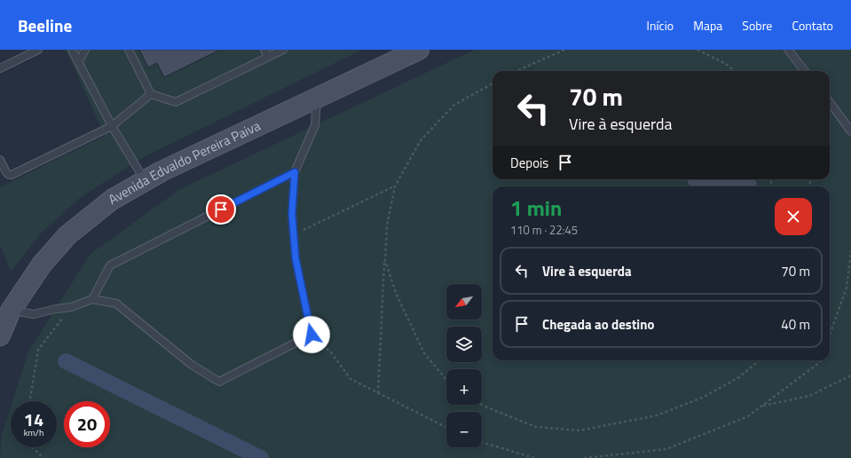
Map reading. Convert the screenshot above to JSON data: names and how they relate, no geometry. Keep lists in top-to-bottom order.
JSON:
{
  "streets": {
    "main road": ["Avenida Edvaldo Pereira Paiva"]
  },
  "north": "bottom left",
  "page": {
    "header": "Beeline",
    "nav": [
      "Início",
      "Mapa",
      "Sobre",
      "Contato"
    ],
    "turn": ["70 m", "Vire à esquerda"],
    "then": "Depois",
    "heading": ["1 min", "110 m · 22:45"],
    "list": [
      {
        "name": "Vire à esquerda",
        "value": "70 m"
      },
      {
        "name": "Chegada ao destino",
        "value": "40 m"
      }
    ],
    "map_buttons": ["+", "−"],
    "speed": "14 km/h",
    "limit": "20"
  }
}
